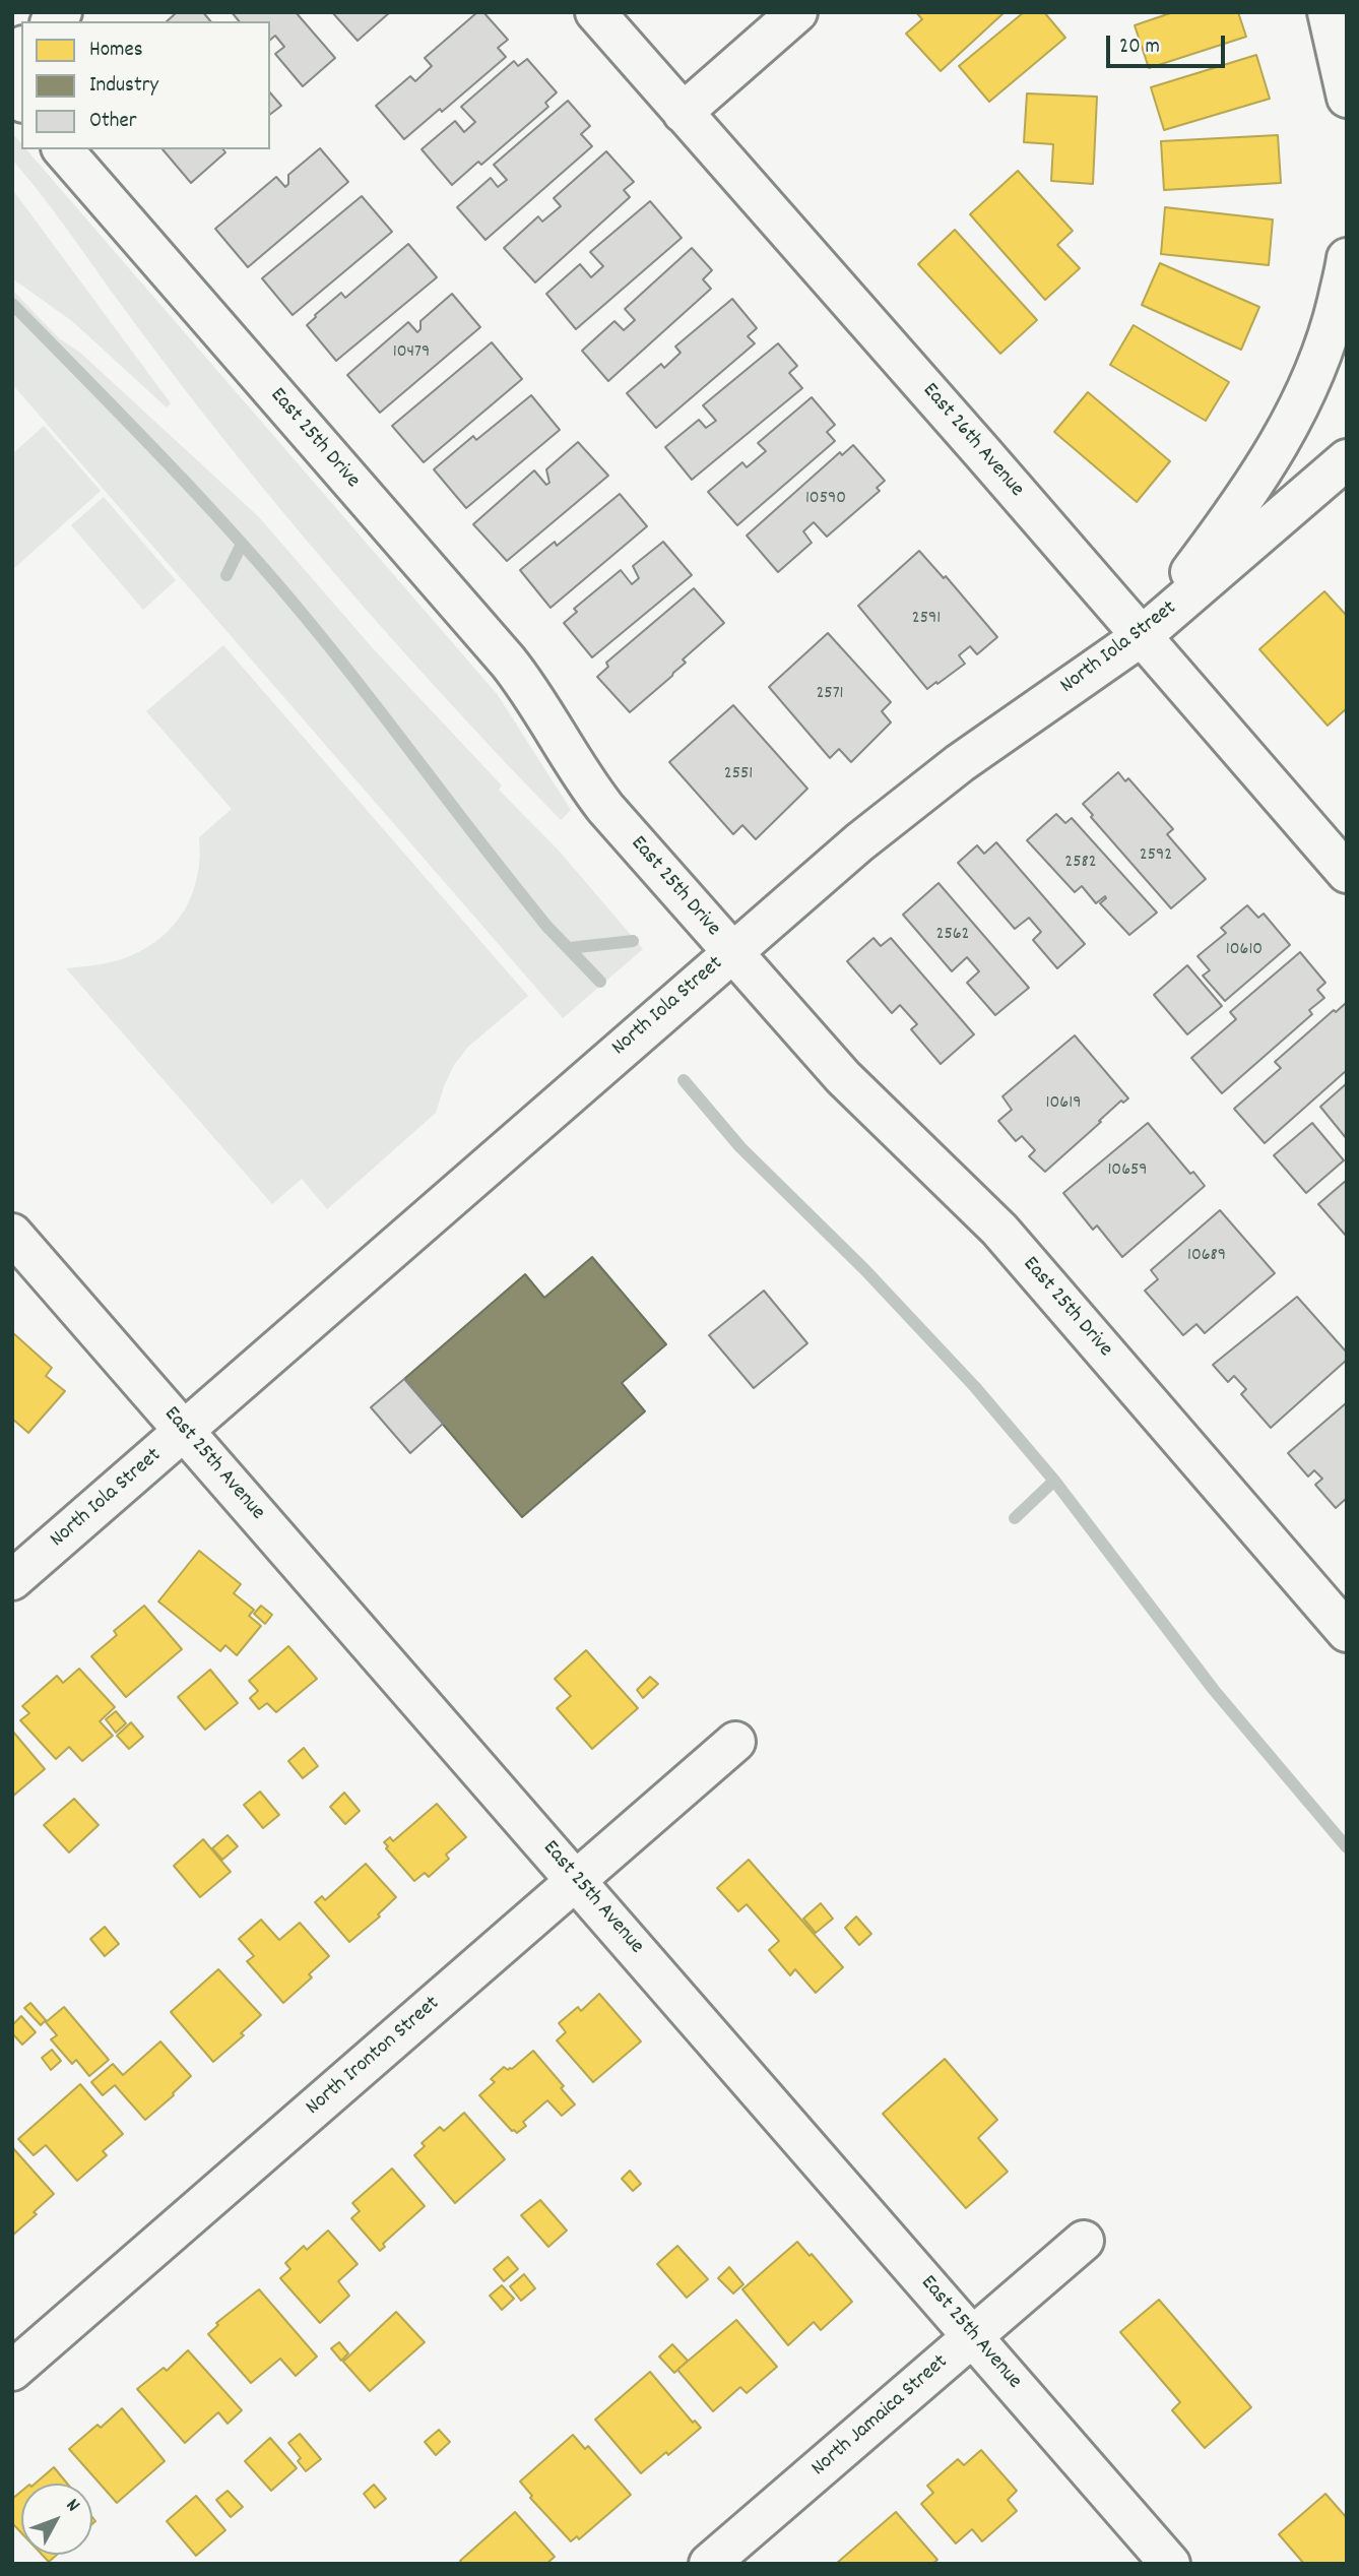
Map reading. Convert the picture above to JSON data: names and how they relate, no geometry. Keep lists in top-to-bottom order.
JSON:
{
  "streets": {
    "street": [
      "East 25th Drive",
      "East 26th Avenue",
      "North Iola Street",
      "East 25th Avenue",
      "North Ironton Street",
      "North Jamaica Street"
    ]
  },
  "crossings": [
    ["East 25th Drive", "North Iola Street"],
    ["East 26th Avenue", "North Iola Street"],
    ["North Iola Street", "East 25th Avenue"],
    ["East 25th Avenue", "North Ironton Street"],
    ["East 25th Avenue", "North Jamaica Street"]
  ],
  "house_numbers": [
    "10479",
    "10590",
    "2591",
    "2571",
    "2551",
    "2592",
    "2582",
    "2562",
    "10610",
    "10619",
    "10659",
    "10689"
  ],
  "legend": ["Homes", "Industry", "Other"],
  "scale_bar": "20 m",
  "north": "top right"
}
